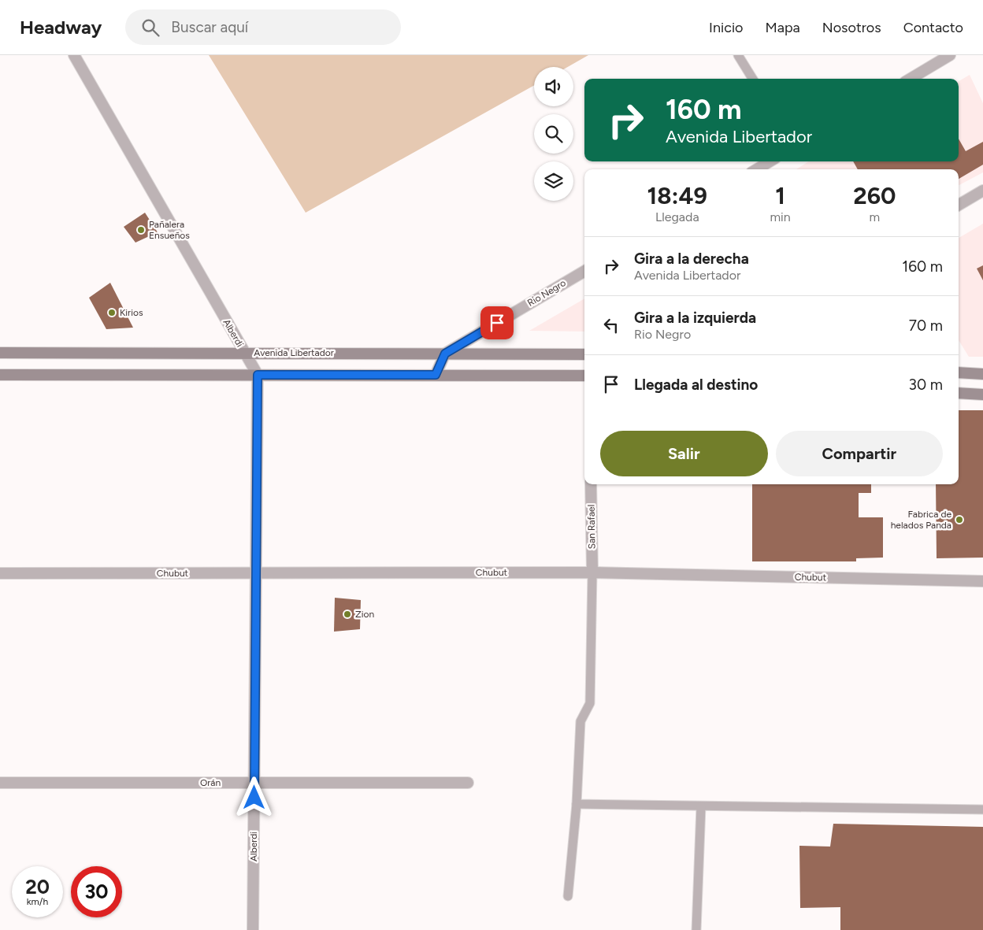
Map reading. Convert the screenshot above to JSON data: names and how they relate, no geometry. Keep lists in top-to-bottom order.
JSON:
{
  "streets": {
    "main road": ["Avenida Libertador"],
    "street": [
      "Rio Negro",
      "Alberdi",
      "San Rafael",
      "Chubut",
      "Orán"
    ]
  },
  "crossings": [
    ["Rio Negro", "Avenida Libertador"],
    ["Alberdi", "Avenida Libertador"],
    ["Alberdi", "Chubut"],
    ["Alberdi", "Orán"],
    ["San Rafael", "Chubut"]
  ],
  "places": [
    "Pañalera Ensueños",
    "Kirios",
    "Fabrica de helados Panda",
    "Zion"
  ],
  "page": {
    "header": "Headway",
    "search": "Buscar aquí",
    "nav": [
      "Inicio",
      "Mapa",
      "Nosotros",
      "Contacto"
    ],
    "turn": ["160 m", "Avenida Libertador"],
    "eta": [
      "18:49",
      "Llegada",
      "1",
      "min",
      "260",
      "m"
    ],
    "list": [
      {
        "name": "Gira a la derecha",
        "note": "Avenida Libertador",
        "value": "160 m"
      },
      {
        "name": "Gira a la izquierda",
        "note": "Rio Negro",
        "value": "70 m"
      },
      {
        "name": "Llegada al destino",
        "value": "30 m"
      }
    ],
    "buttons": ["Salir", "Compartir"],
    "speed": "20 km/h",
    "limit": "30"
  }
}
